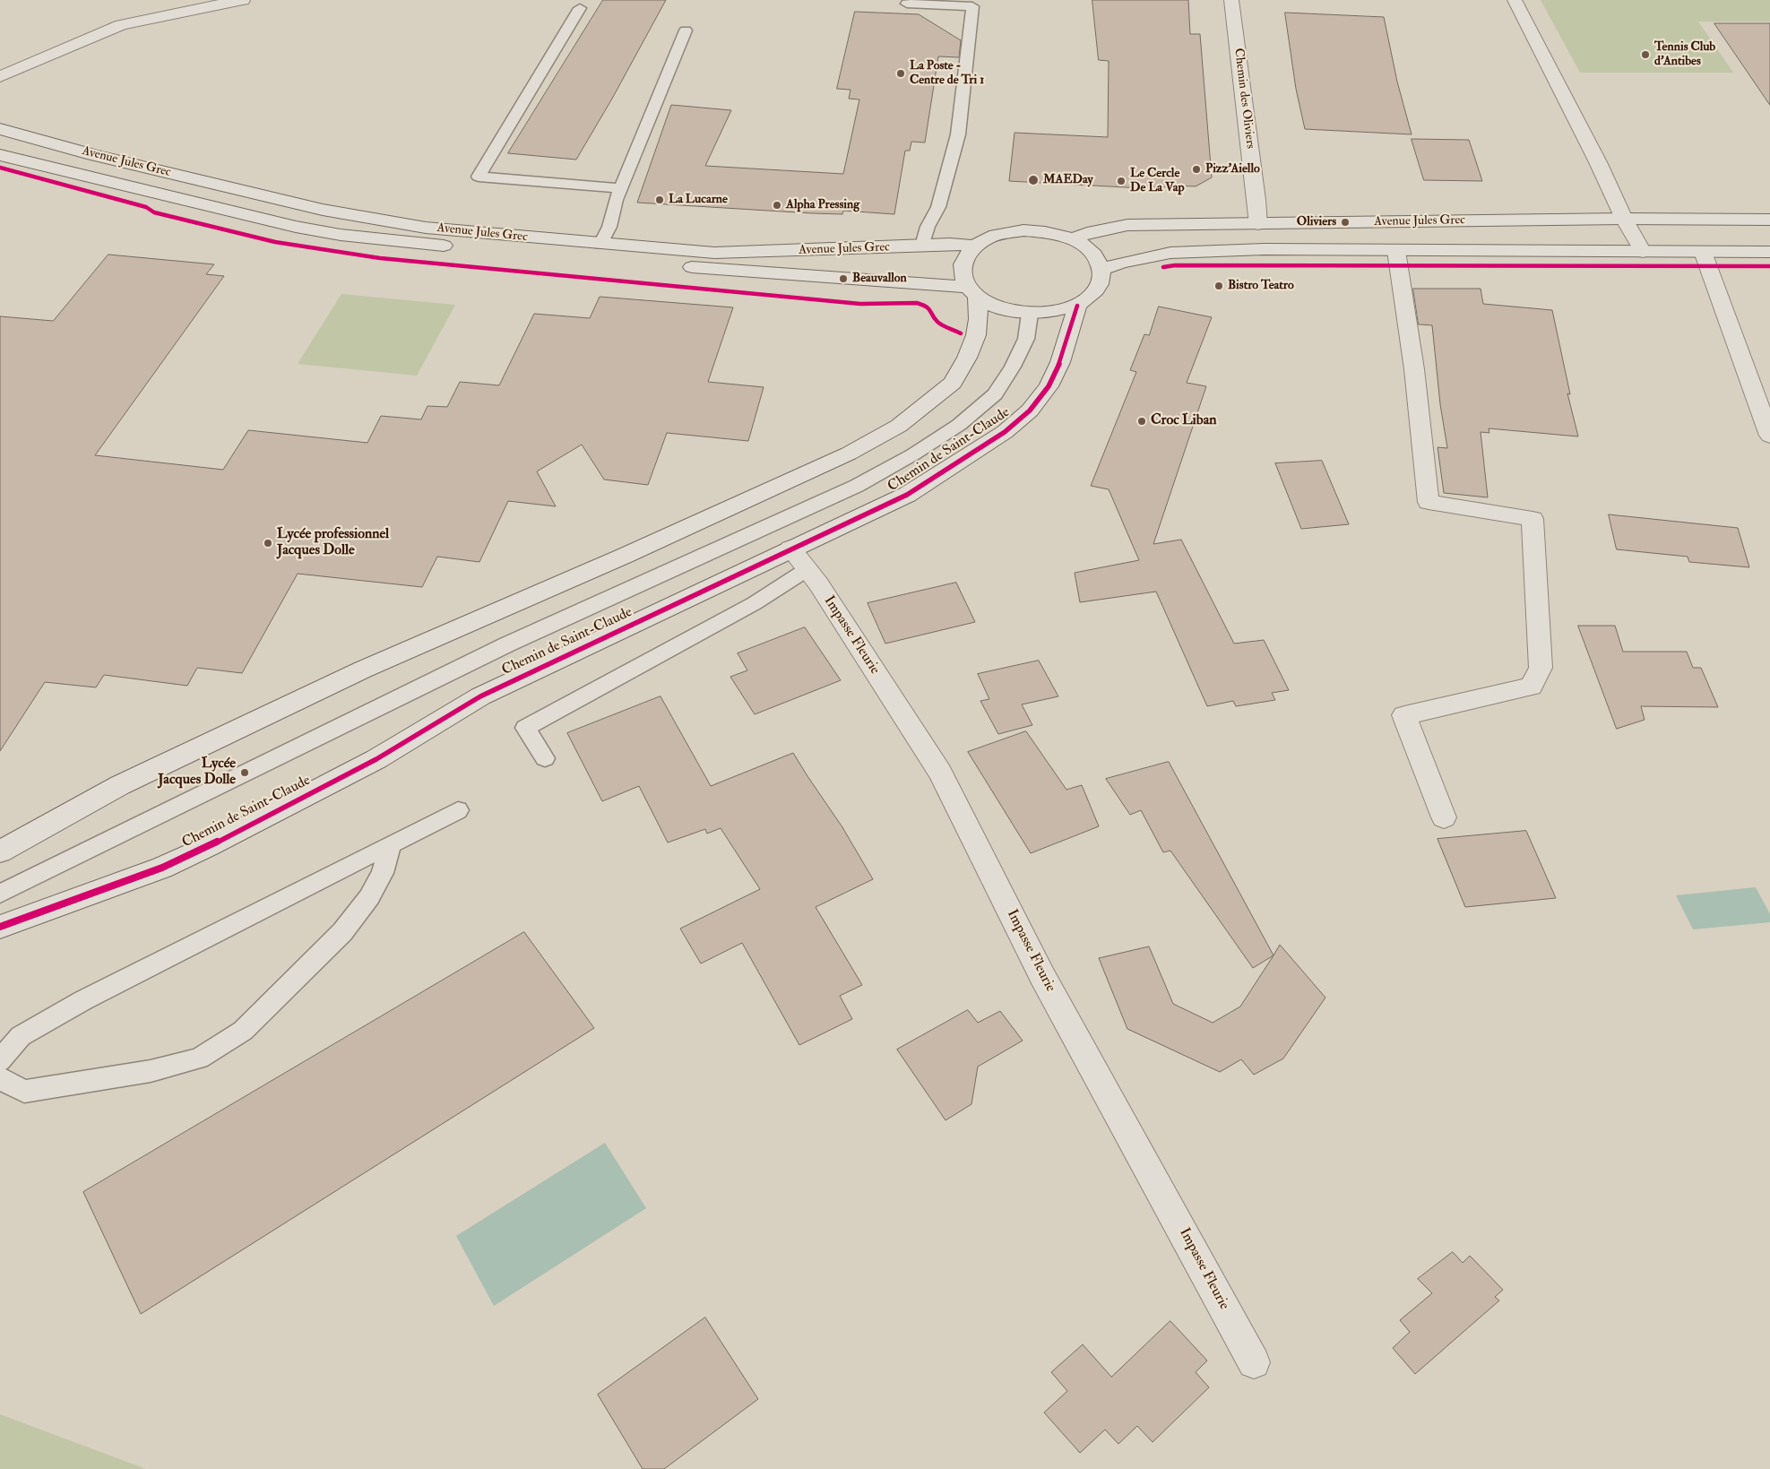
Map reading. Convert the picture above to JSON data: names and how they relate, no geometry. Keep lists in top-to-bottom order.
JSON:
{
  "streets": {
    "street": [
      "Chemin des Oliviers",
      "Avenue Jules Grec",
      "Chemin de Saint-Claude",
      "Impasse Fleurie"
    ]
  },
  "crossings": [
    ["Chemin des Oliviers", "Avenue Jules Grec"],
    ["Avenue Jules Grec", "Chemin de Saint-Claude"],
    ["Chemin de Saint-Claude", "Impasse Fleurie"]
  ],
  "places": [
    "Tennis Club d'Antibes",
    "La Poste - Centre de Tri 1",
    "Pizz'Aiello",
    "MAEDay",
    "Le Cercle De La Vap",
    "La Lucarne",
    "Alpha Pressing",
    "Oliviers",
    "Beauvallon",
    "Bistro Teatro",
    "Croc Liban",
    "Lycée professionnel Jacques Dolle",
    "Lycée Jacques Dolle"
  ]
}
